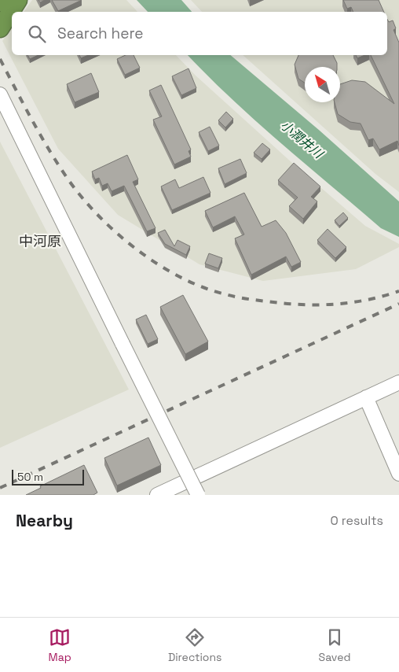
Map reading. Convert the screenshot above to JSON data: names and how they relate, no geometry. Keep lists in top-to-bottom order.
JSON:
{
  "districts": ["中河原"],
  "water": ["小潤井川"],
  "scale_bar": "50 m",
  "north": "top left",
  "page": {
    "search": "Search here",
    "scale": "50 m",
    "heading": ["Nearby", "0 results"],
    "nav": ["Map", "Directions", "Saved"]
  }
}
